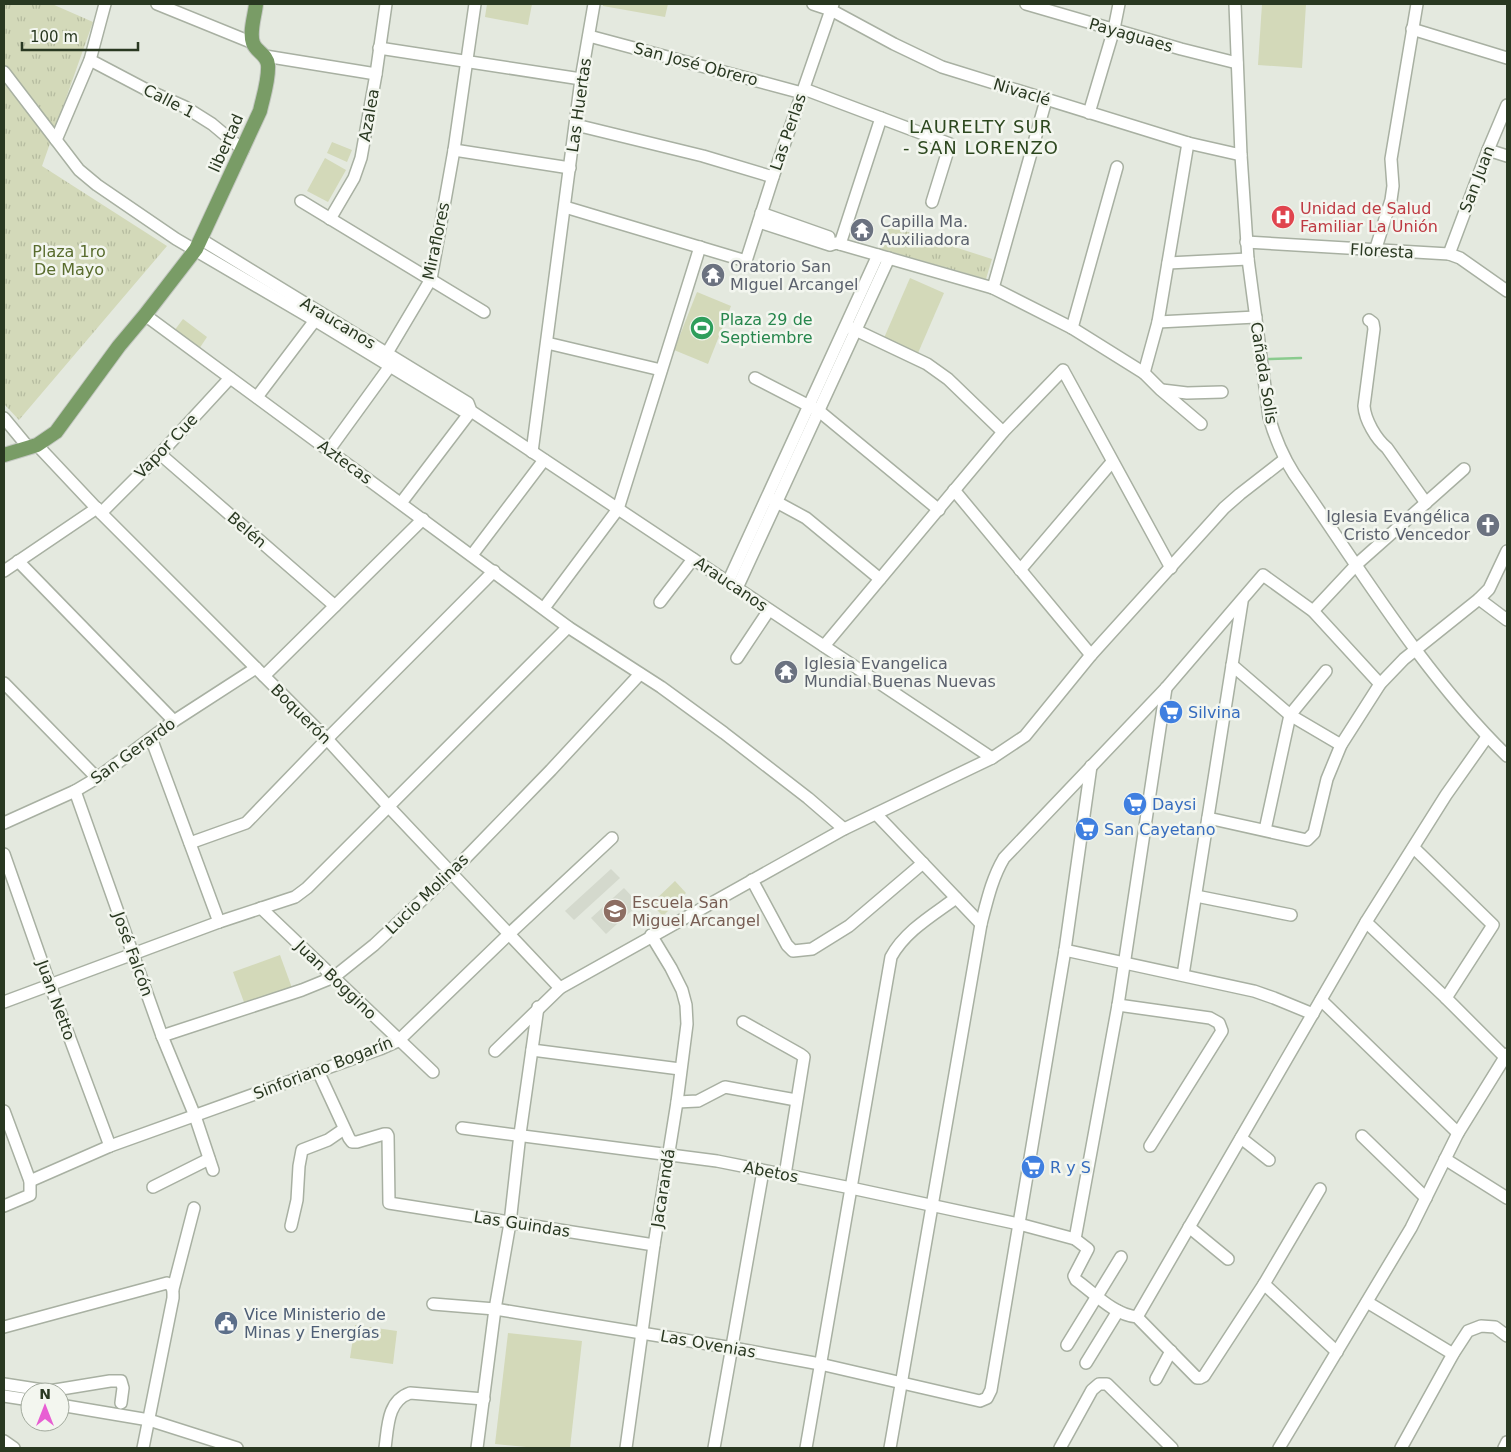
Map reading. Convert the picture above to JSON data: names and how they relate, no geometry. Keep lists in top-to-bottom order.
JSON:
{
  "streets": {
    "main road": ["libertad"],
    "street": [
      "Payaguaes",
      "San José Obrero",
      "Nivaclé",
      "Calle 1",
      "Las Huertas",
      "Azalea",
      "Las Perlas",
      "San Juan",
      "Miraflores",
      "Floresta",
      "Araucanos",
      "Cañada Solis",
      "Vapor Cue",
      "Aztecas",
      "Belén",
      "Boquerón",
      "San Gerardo",
      "Lucio Molinas",
      "José Falcón",
      "Juan Boggino",
      "Juan Netto",
      "Sinforiano Bogarín",
      "Abetos",
      "Jacarandá",
      "Las Guindas",
      "Las Ovenias"
    ]
  },
  "crossings": [
    ["Payaguaes", "Cañada Solis"],
    ["San José Obrero", "Las Huertas"],
    ["San José Obrero", "Las Perlas"],
    ["Nivaclé", "Las Perlas"],
    ["Nivaclé", "Cañada Solis"],
    ["Calle 1", "libertad"],
    ["Las Huertas", "Araucanos"],
    ["libertad", "Araucanos"],
    ["libertad", "Aztecas"],
    ["libertad", "Boquerón"],
    ["San Juan", "Floresta"],
    ["Miraflores", "Araucanos"],
    ["Floresta", "Cañada Solis"],
    ["Vapor Cue", "Aztecas"],
    ["Vapor Cue", "Belén"],
    ["Vapor Cue", "Boquerón"],
    ["Aztecas", "San Gerardo"],
    ["Aztecas", "Lucio Molinas"],
    ["Belén", "San Gerardo"],
    ["Boquerón", "San Gerardo"],
    ["Boquerón", "Lucio Molinas"],
    ["Boquerón", "Sinforiano Bogarín"],
    ["San Gerardo", "José Falcón"],
    ["Lucio Molinas", "José Falcón"],
    ["Lucio Molinas", "Juan Boggino"],
    ["José Falcón", "Sinforiano Bogarín"],
    ["Juan Boggino", "Sinforiano Bogarín"],
    ["Juan Netto", "Sinforiano Bogarín"],
    ["Abetos", "Jacarandá"],
    ["Abetos", "Las Ovenias"],
    ["Jacarandá", "Las Guindas"],
    ["Jacarandá", "Las Ovenias"]
  ],
  "districts": ["LAURELTY SUR - SAN LORENZO"],
  "parks": ["Plaza 1ro De Mayo"],
  "places": {
    "hospital": ["Unidad de Salud Familiar La Unión"],
    "temple": ["Capilla Ma. Auxiliadora", "Oratorio San MIguel Arcangel", "Iglesia Evangelica Mundial Buenas Nuevas"],
    "sports": ["Plaza 29 de Septiembre"],
    "church": ["Iglesia Evangélica Cristo Vencedor"],
    "supermarket": [
      "Silvina",
      "Daysi",
      "San Cayetano",
      "R y S"
    ],
    "school or university": ["Escuela San Miguel Arcangel"],
    "public building": ["Vice Ministerio de Minas y Energías"]
  },
  "scale_bar": "100 m",
  "north": "top"
}
